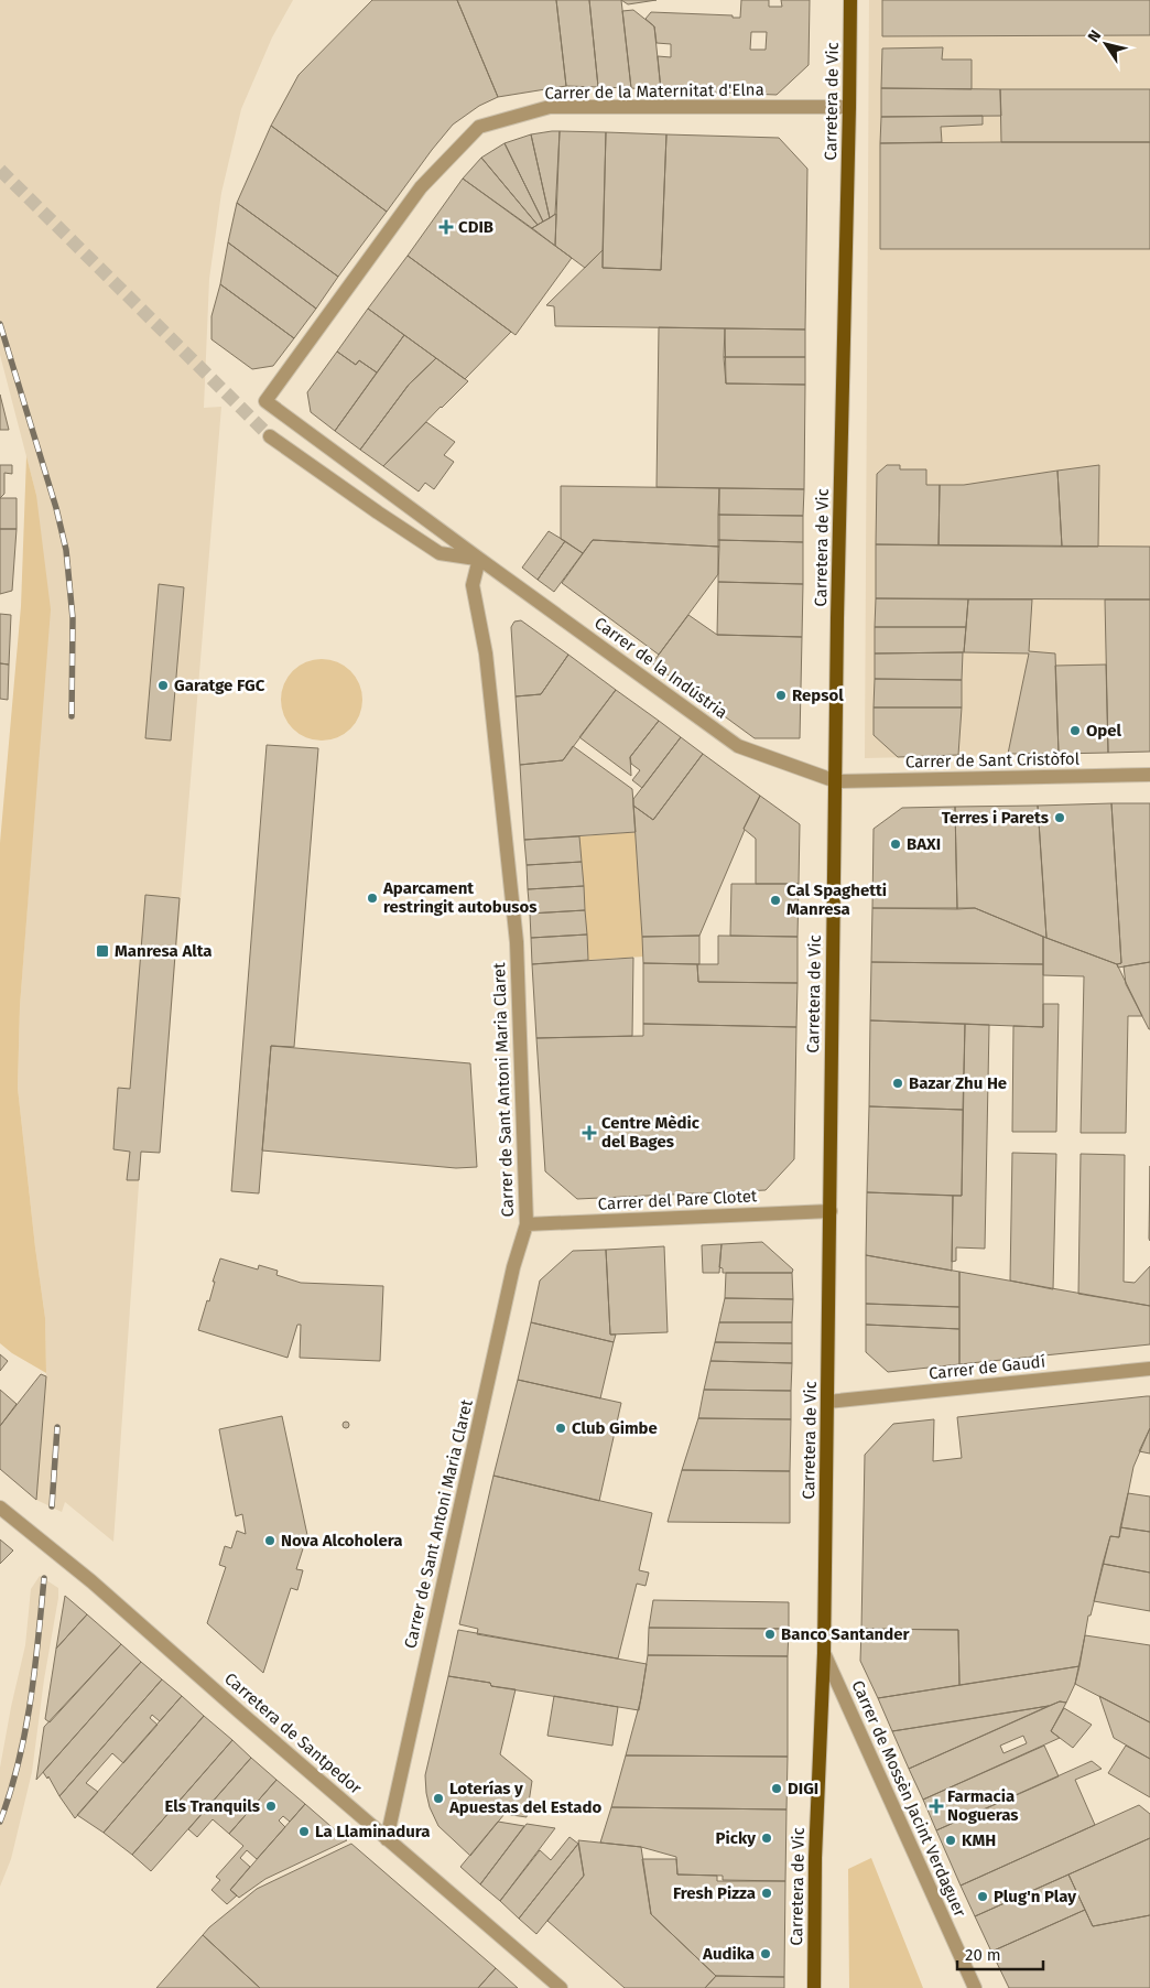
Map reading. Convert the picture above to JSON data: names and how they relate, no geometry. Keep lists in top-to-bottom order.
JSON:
{
  "streets": {
    "main road": ["Carretera de Vic"],
    "street": [
      "Carrer de la Maternitat d'Elna",
      "Carrer de la Indústria",
      "Carrer de Sant Cristòfol",
      "Carrer de Sant Antoni Maria Claret",
      "Carrer del Pare Clotet",
      "Carrer de Gaudí",
      "Carretera de Santpedor",
      "Carrer de Mossèn Jacint Verdaguer"
    ]
  },
  "crossings": [
    ["Carrer de la Maternitat d'Elna", "Carretera de Vic"],
    ["Carrer de la Maternitat d'Elna", "Carrer de la Indústria"],
    ["Carretera de Vic", "Carrer de la Indústria"],
    ["Carretera de Vic", "Carrer de Sant Cristòfol"],
    ["Carretera de Vic", "Carrer del Pare Clotet"],
    ["Carretera de Vic", "Carrer de Gaudí"],
    ["Carretera de Vic", "Carrer de Mossèn Jacint Verdaguer"],
    ["Carrer de la Indústria", "Carrer de Sant Cristòfol"],
    ["Carrer de la Indústria", "Carrer de Sant Antoni Maria Claret"],
    ["Carrer de Sant Antoni Maria Claret", "Carrer del Pare Clotet"],
    ["Carrer de Sant Antoni Maria Claret", "Carretera de Santpedor"]
  ],
  "places": {
    "health": ["CDIB", "Centre Mèdic del Bages", "Farmacia Nogueras"],
    "other": [
      "Garatge FGC",
      "Repsol",
      "Opel",
      "Terres i Parets",
      "BAXI",
      "Aparcament restringit autobusos",
      "Cal Spaghetti Manresa",
      "Bazar Zhu He",
      "Club Gimbe",
      "Nova Alcoholera",
      "Banco Santander",
      "DIGI",
      "Loterías y Apuestas del Estado",
      "Els Tranquils",
      "La Llaminadura",
      "Picky",
      "KMH",
      "Fresh Pizza",
      "Plug'n Play",
      "Audika"
    ],
    "transit": ["Manresa Alta"]
  },
  "scale_bar": "20 m",
  "north": "top left"
}
